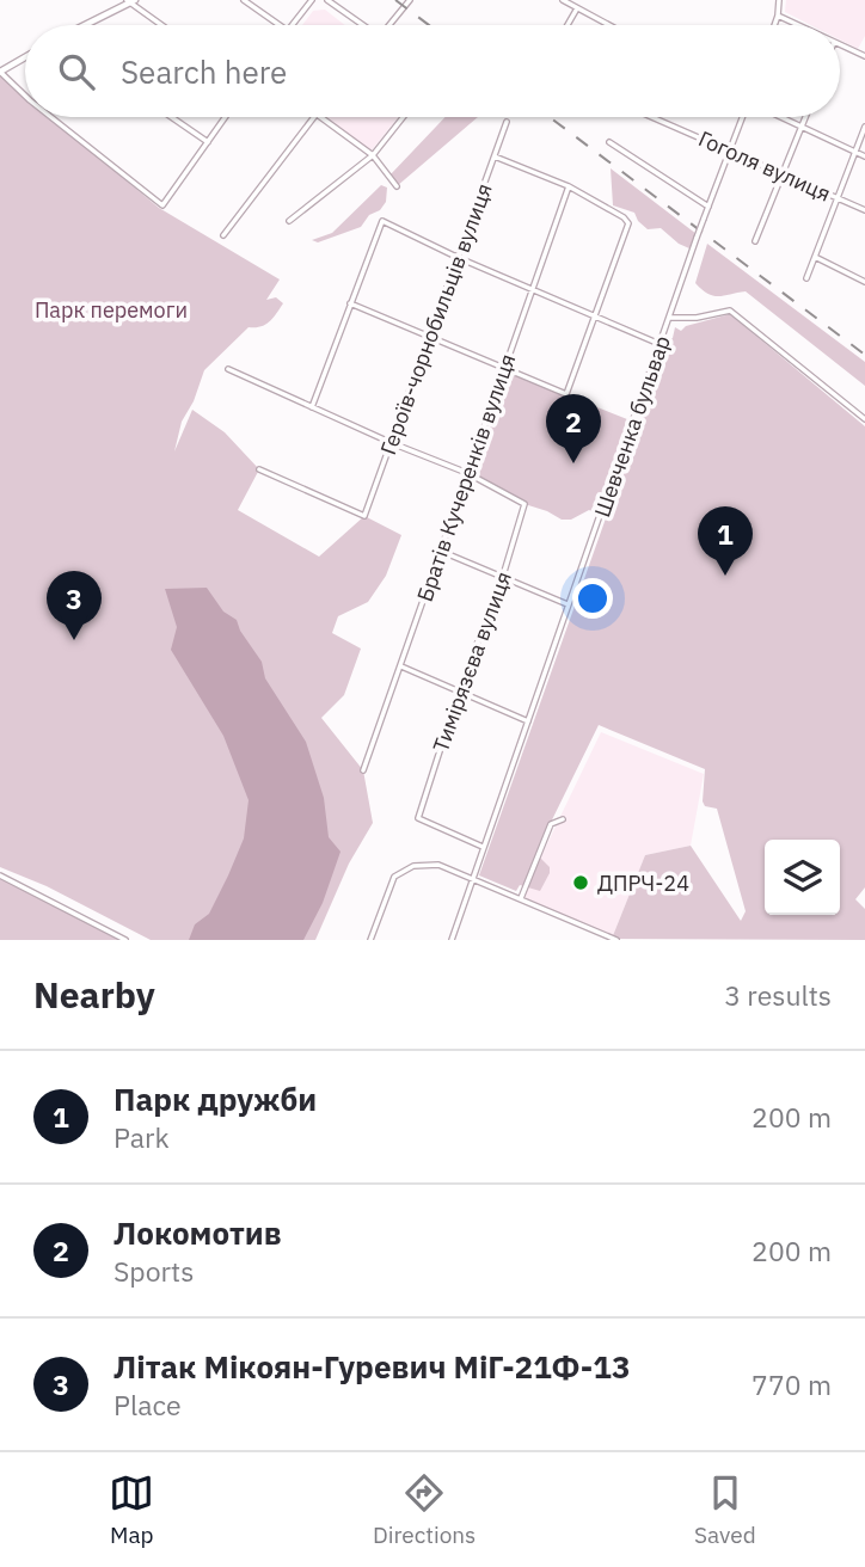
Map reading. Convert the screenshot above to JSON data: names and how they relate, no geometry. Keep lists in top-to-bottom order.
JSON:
{
  "streets": {
    "street": [
      "Гоголя вулиця",
      "Героїв-чорнобильців вулиця",
      "Шевченка бульвар",
      "Братів Кучеренків вулиця",
      "Тимірязєва вулиця"
    ]
  },
  "crossings": [
    ["Гоголя вулиця", "Шевченка бульвар"],
    ["Шевченка бульвар", "Тимірязєва вулиця"],
    ["Братів Кучеренків вулиця", "Тимірязєва вулиця"]
  ],
  "parks": ["Парк перемоги"],
  "places": ["ДПРЧ-24"],
  "page": {
    "search": "Search here",
    "pins": ["2", "1", "3"],
    "heading": ["Nearby", "3 results"],
    "list": [
      {
        "mark": "1",
        "name": "Парк дружби",
        "note": "Park",
        "value": "200 m"
      },
      {
        "mark": "2",
        "name": "Локомотив",
        "note": "Sports",
        "value": "200 m"
      },
      {
        "mark": "3",
        "name": "Літак Мікоян-Гуревич МiГ-21Ф-13",
        "note": "Place",
        "value": "770 m"
      }
    ],
    "nav": ["Map", "Directions", "Saved"]
  }
}
